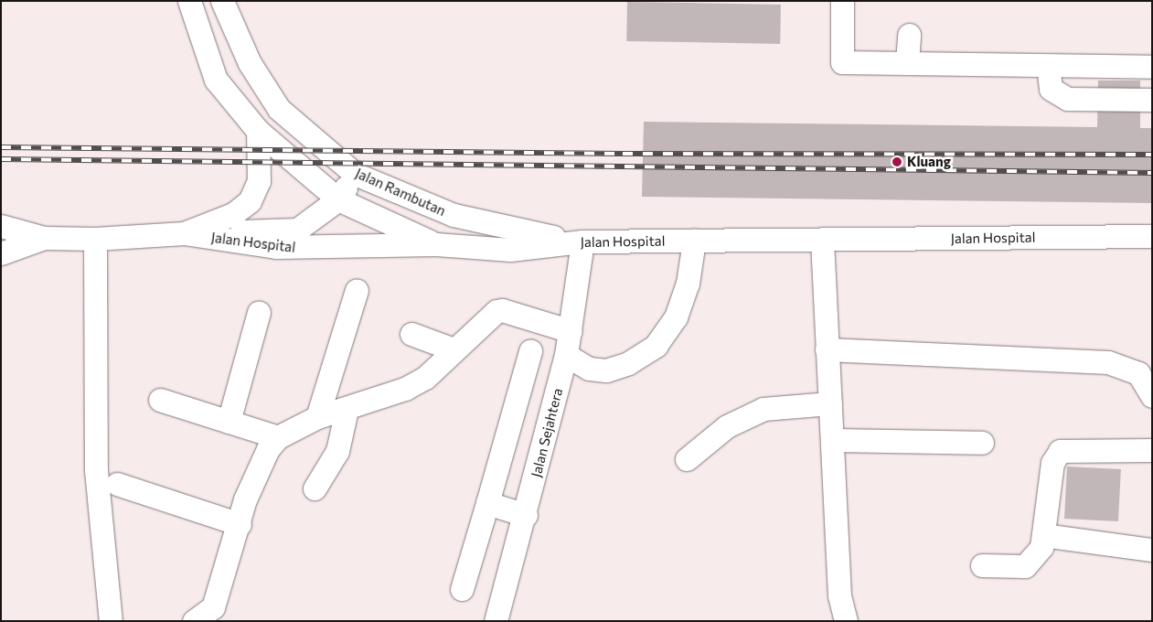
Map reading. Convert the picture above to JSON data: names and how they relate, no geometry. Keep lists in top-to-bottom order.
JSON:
{
  "streets": {
    "street": ["Jalan Rambutan", "Jalan Hospital", "Jalan Sejahtera"]
  },
  "crossings": [
    ["Jalan Rambutan", "Jalan Hospital"],
    ["Jalan Rambutan", "Jalan Sejahtera"],
    ["Jalan Hospital", "Jalan Sejahtera"]
  ],
  "places": ["Kluang"]
}
